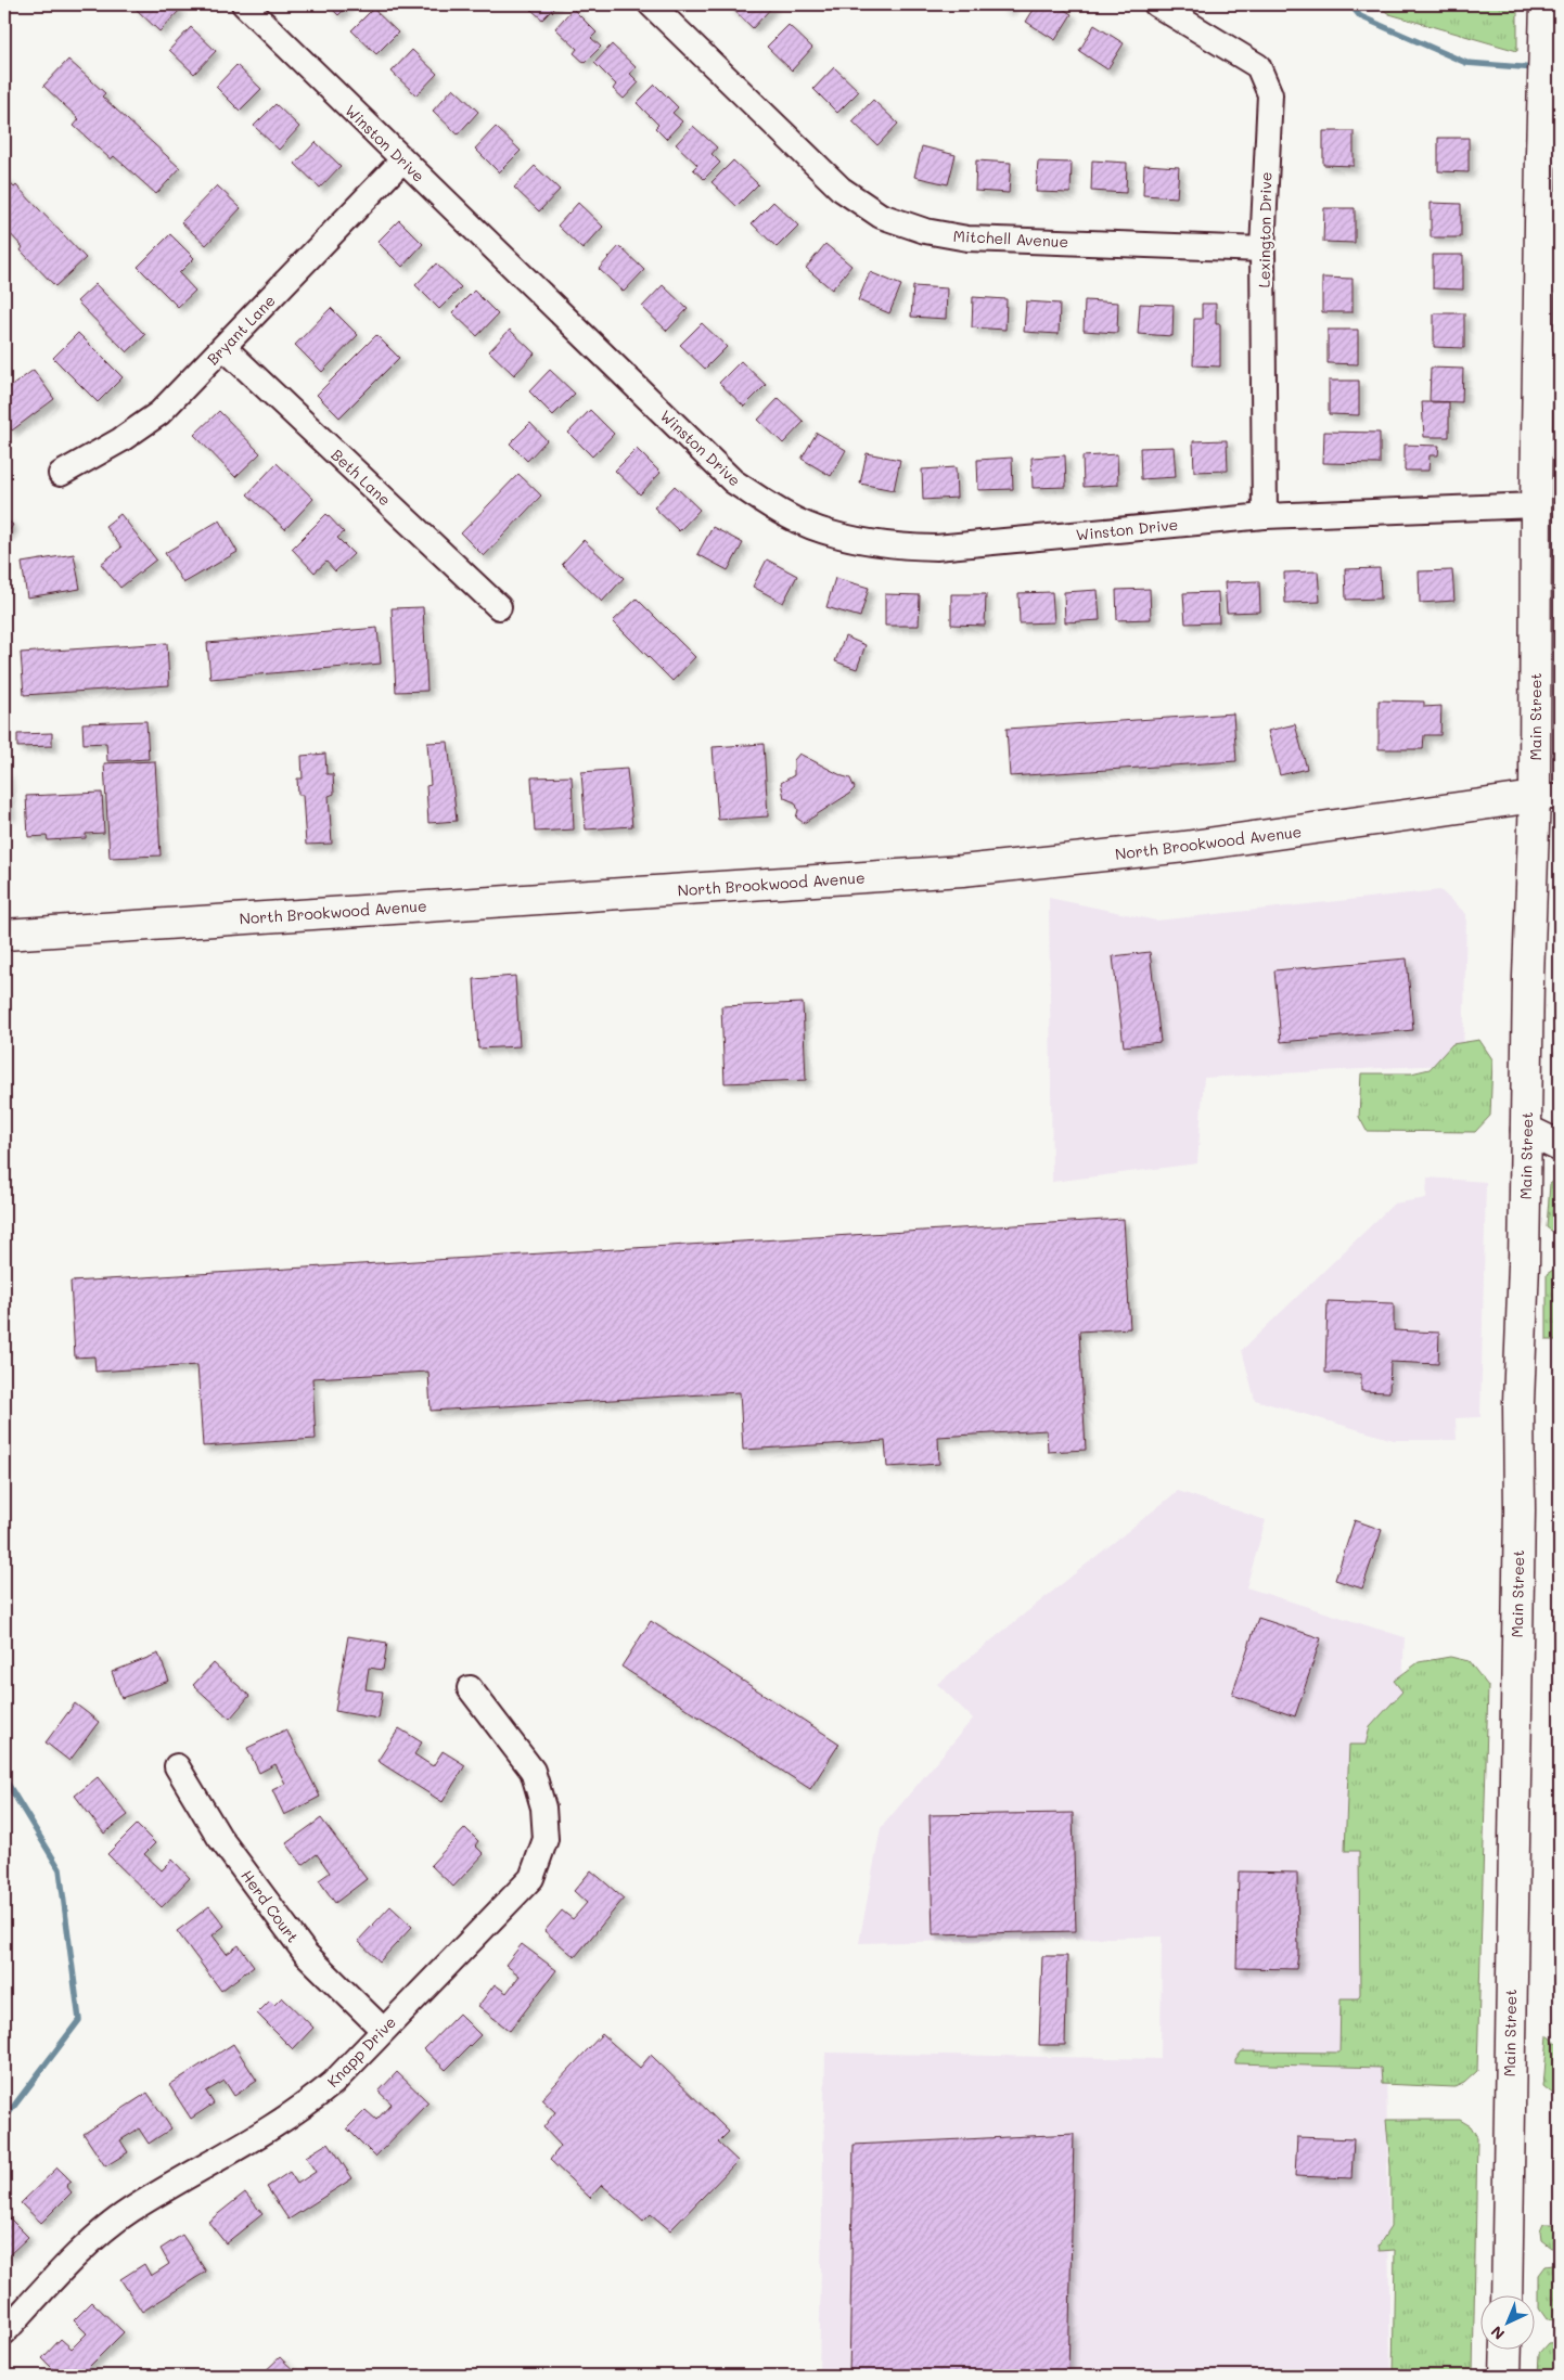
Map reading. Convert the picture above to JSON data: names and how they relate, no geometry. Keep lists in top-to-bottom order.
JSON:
{
  "streets": {
    "main road": ["Main Street", "North Brookwood Avenue"],
    "street": [
      "Winston Drive",
      "Lexington Drive",
      "Mitchell Avenue",
      "Bryant Lane",
      "Beth Lane",
      "Herd Court",
      "Knapp Drive"
    ]
  },
  "crossings": [
    ["Winston Drive", "Lexington Drive"],
    ["Winston Drive", "Bryant Lane"],
    ["Winston Drive", "Main Street"],
    ["Lexington Drive", "Mitchell Avenue"],
    ["Bryant Lane", "Beth Lane"],
    ["Main Street", "North Brookwood Avenue"],
    ["Herd Court", "Knapp Drive"]
  ],
  "north": "bottom left"
}
